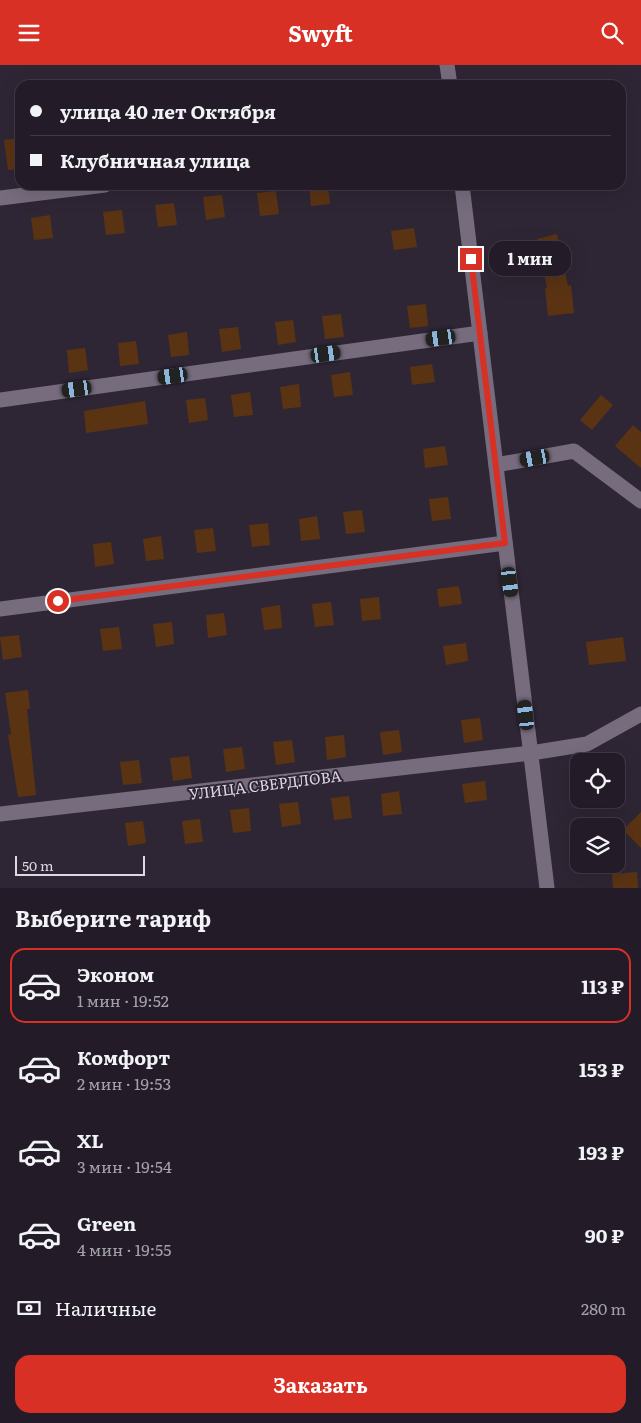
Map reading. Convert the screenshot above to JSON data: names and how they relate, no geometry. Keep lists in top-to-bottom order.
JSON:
{
  "streets": {
    "street": ["УЛИЦА СВЕРДЛОВА"]
  },
  "scale_bar": "50 m",
  "page": {
    "header": "Swyft",
    "banner": ["улица 40 лет Октября", "Клубничная улица"],
    "bubble": "1 мин",
    "scale": "50 m",
    "heading": "Выберите тариф",
    "list": [
      {
        "name": "Эконом",
        "note": "1 мин · 19:52",
        "value": "113 ₽"
      },
      {
        "name": "Комфорт",
        "note": "2 мин · 19:53",
        "value": "153 ₽"
      },
      {
        "name": "XL",
        "note": "3 мин · 19:54",
        "value": "193 ₽"
      },
      {
        "name": "Green",
        "note": "4 мин · 19:55",
        "value": "90 ₽"
      }
    ],
    "pay": ["Наличные", "280 m"],
    "buttons": "Заказать"
  }
}
